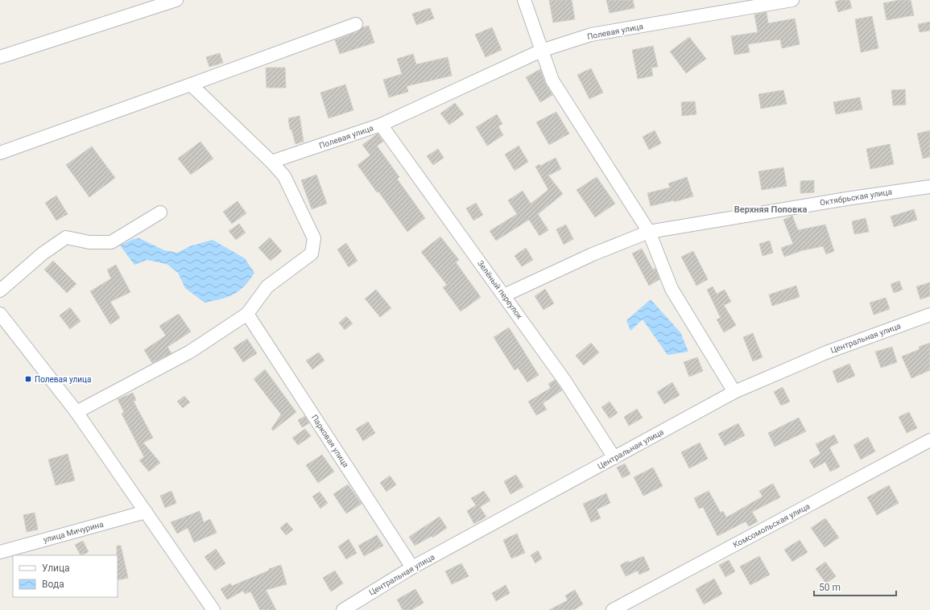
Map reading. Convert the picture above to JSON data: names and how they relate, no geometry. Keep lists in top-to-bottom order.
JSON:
{
  "streets": {
    "street": [
      "Полевая улица",
      "Октябрьская улица",
      "Зелёный переулок",
      "Центральная улица",
      "Парковая улица",
      "Комсомольская улица",
      "улица Мичурина"
    ]
  },
  "crossings": [
    ["Полевая улица", "Зелёный переулок"],
    ["Октябрьская улица", "Зелёный переулок"],
    ["Зелёный переулок", "Центральная улица"],
    ["Центральная улица", "Парковая улица"]
  ],
  "districts": ["Верхняя Поповка"],
  "places": {
    "transit": ["Полевая улица"]
  },
  "legend": ["Улица", "Вода"],
  "scale_bar": "50 m"
}
